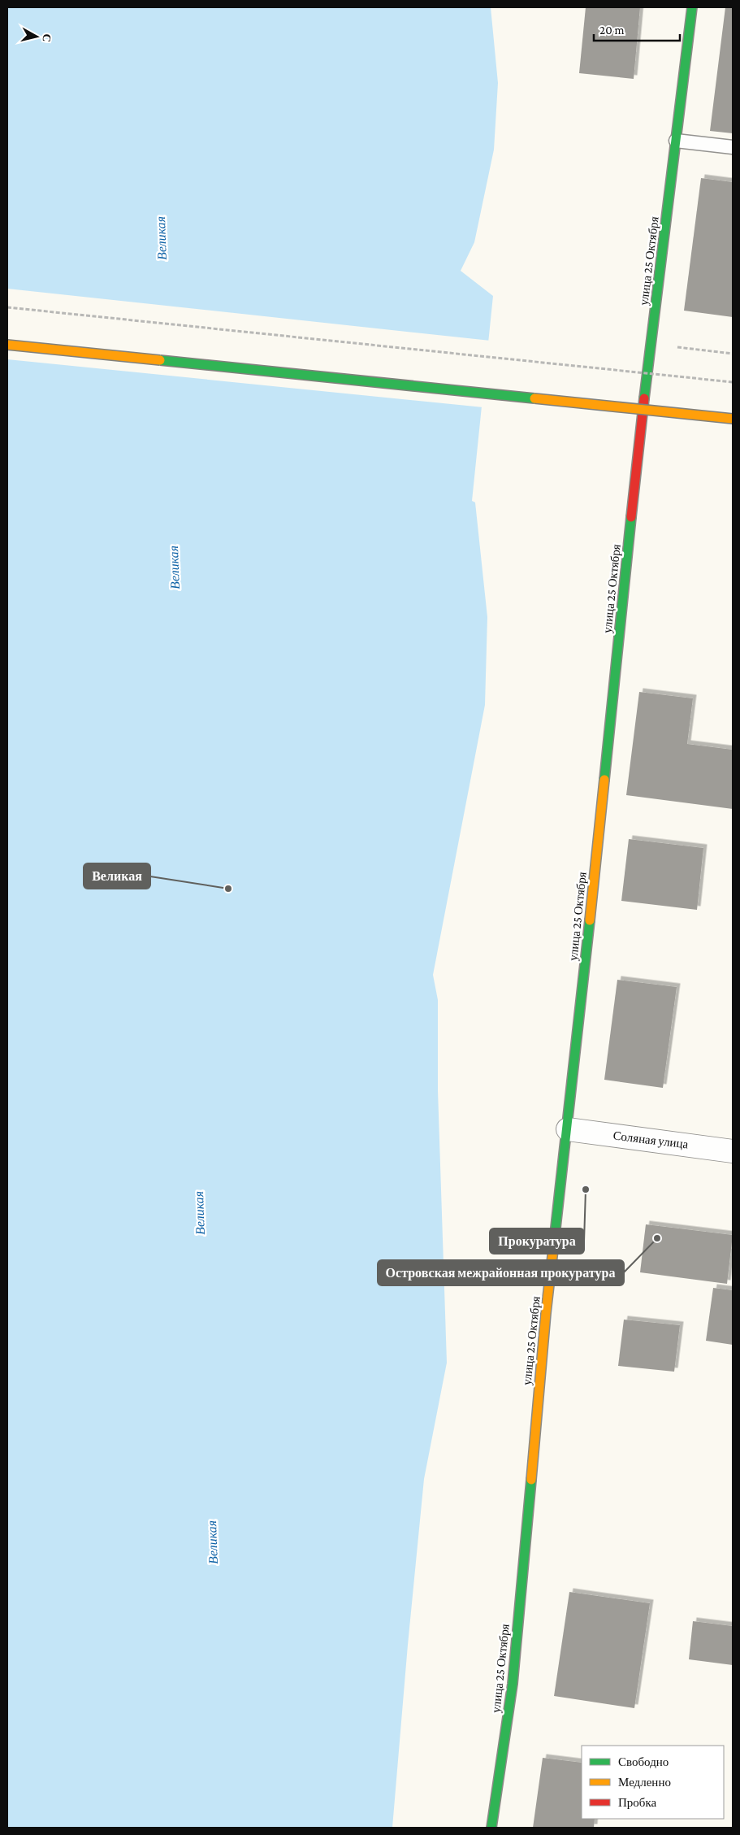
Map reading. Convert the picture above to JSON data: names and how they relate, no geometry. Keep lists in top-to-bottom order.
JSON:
{
  "streets": {
    "main road": ["улица 25 Октября"],
    "street": ["Соляная улица"]
  },
  "crossings": [
    ["улица 25 Октября", "Соляная улица"]
  ],
  "water": ["Великая"],
  "places": ["Великая", "Прокуратура", "Островская межрайонная прокуратура"],
  "legend": ["Свободно", "Медленно", "Пробка"],
  "scale_bar": "20 m",
  "north": "right"
}
